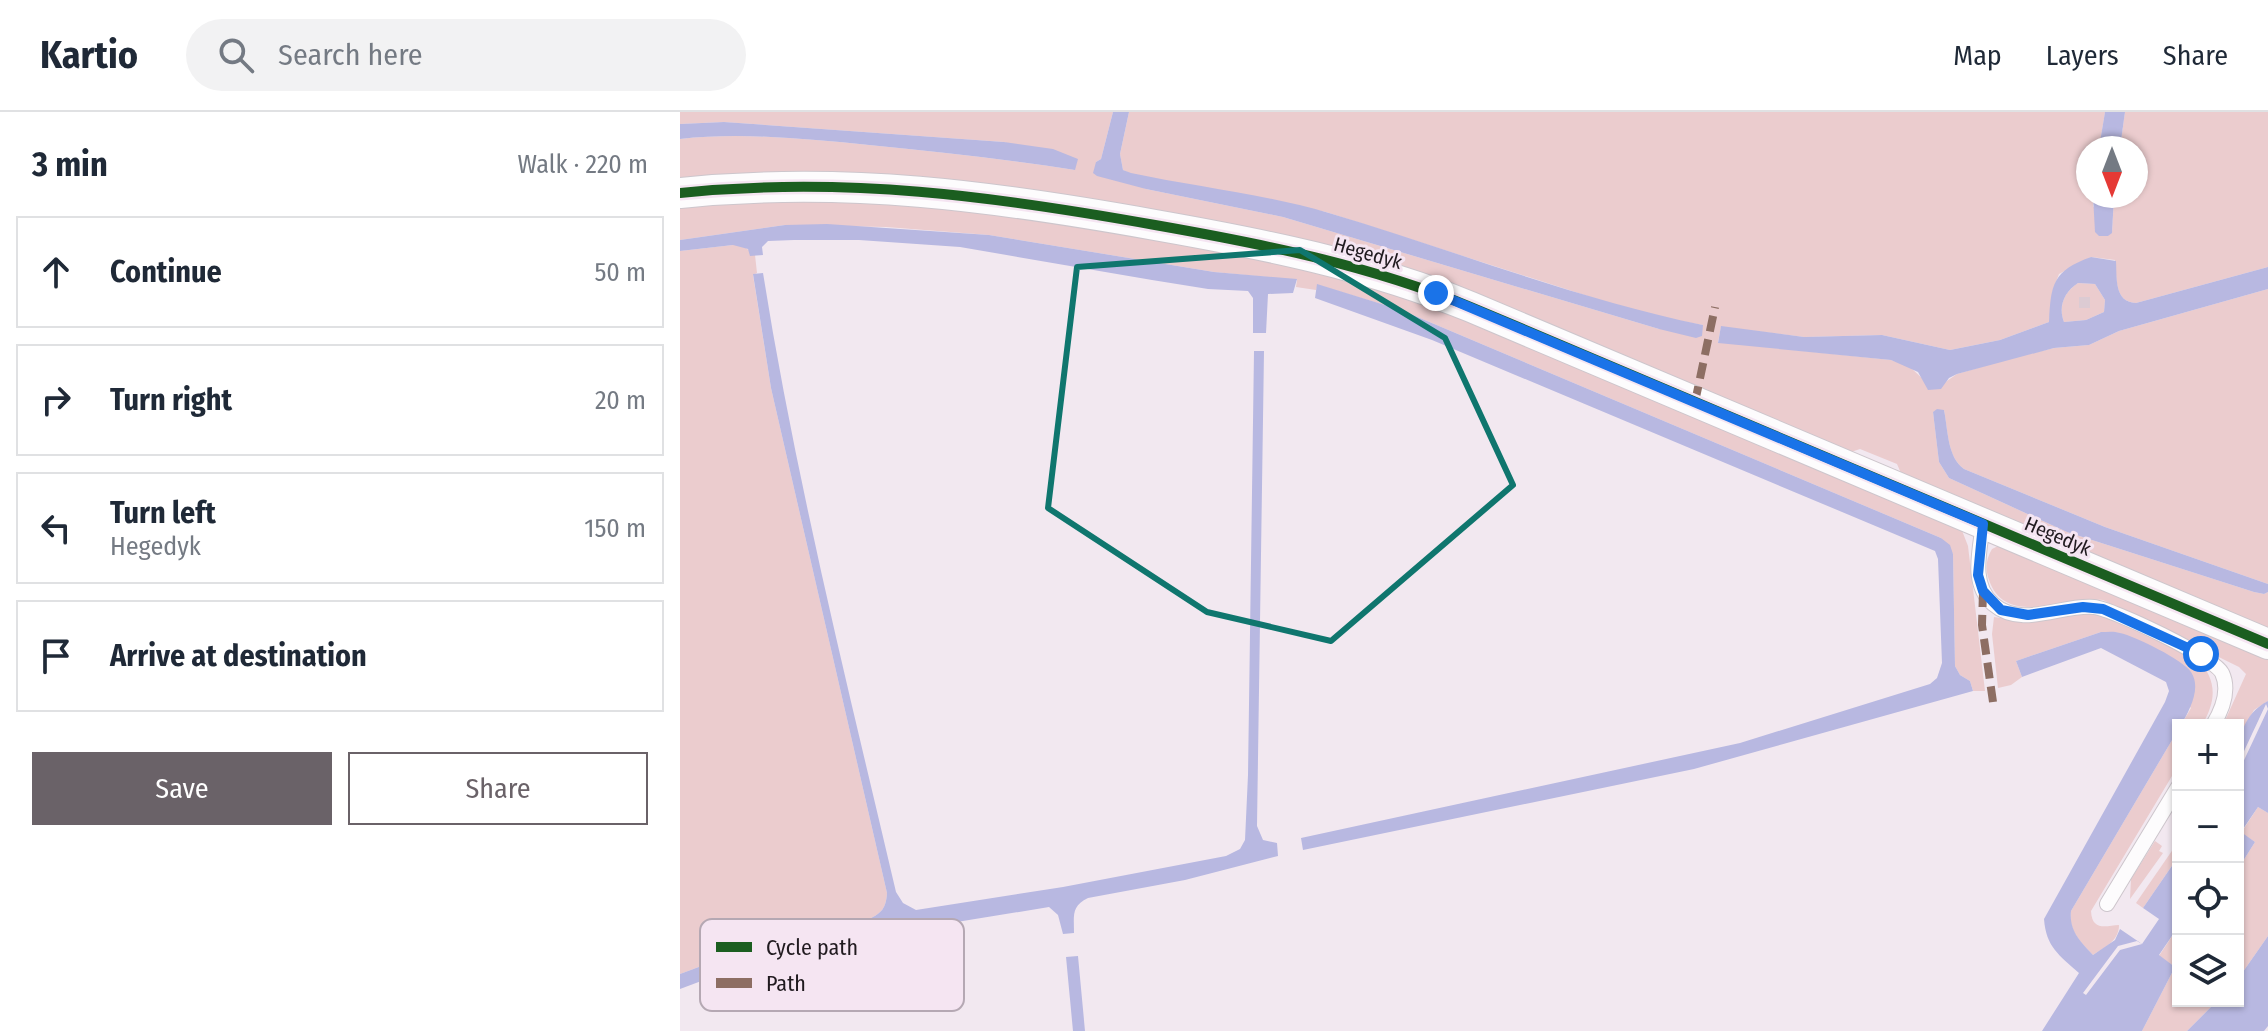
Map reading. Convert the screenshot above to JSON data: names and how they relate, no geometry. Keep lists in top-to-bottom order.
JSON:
{
  "streets": {
    "street": ["Hegedyk"]
  },
  "legend": ["Cycle path", "Path"],
  "north": "bottom",
  "page": {
    "header": "Kartio",
    "search": "Search here",
    "nav": ["Map", "Layers", "Share"],
    "heading": ["3 min", "Walk · 220 m"],
    "list": [
      ["Continue", "50 m"],
      ["Turn right", "20 m"],
      ["Turn left", "Hegedyk", "150 m"],
      "Arrive at destination"
    ],
    "map_buttons": ["+", "−"],
    "buttons": ["Save", "Share"]
  }
}
